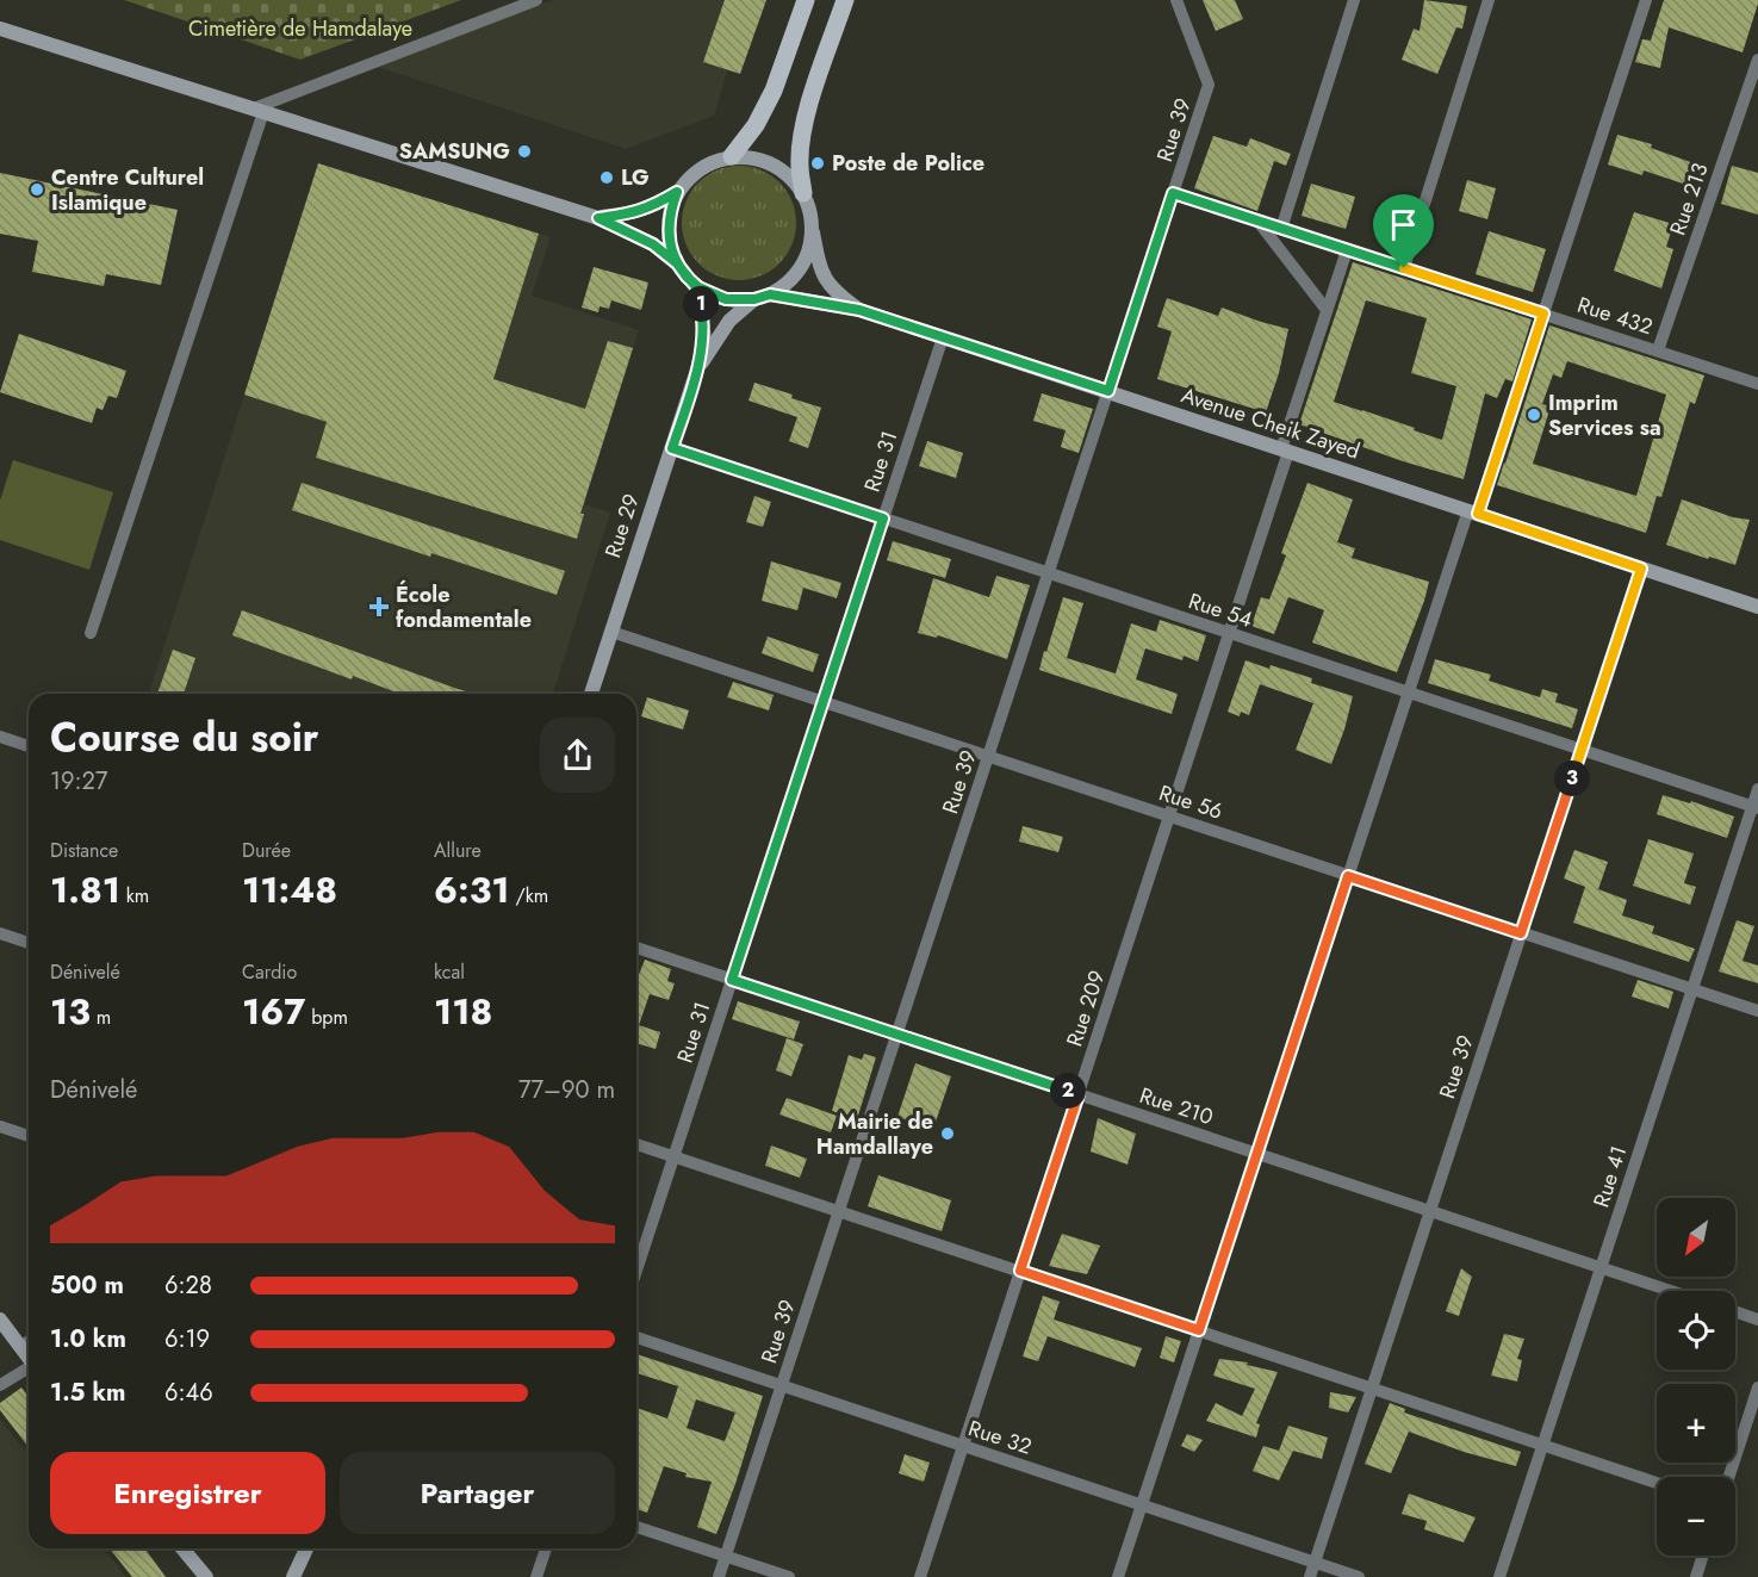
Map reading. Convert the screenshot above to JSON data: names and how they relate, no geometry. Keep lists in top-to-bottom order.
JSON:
{
  "streets": {
    "main road": ["Avenue Cheik Zayed", "Rue 29"],
    "street": [
      "Rue 39",
      "Rue 213",
      "Rue 432",
      "Rue 31",
      "Rue 54",
      "Rue 56",
      "Rue 209",
      "Rue 210",
      "Rue 41",
      "Rue 32"
    ]
  },
  "crossings": [
    ["Rue 39", "Rue 432"],
    ["Rue 39", "Avenue Cheik Zayed"],
    ["Rue 39", "Rue 54"],
    ["Rue 39", "Rue 56"],
    ["Rue 39", "Rue 210"],
    ["Rue 39", "Rue 32"],
    ["Rue 213", "Rue 432"],
    ["Rue 432", "Rue 209"],
    ["Avenue Cheik Zayed", "Rue 31"],
    ["Avenue Cheik Zayed", "Rue 29"],
    ["Avenue Cheik Zayed", "Rue 209"],
    ["Rue 31", "Rue 54"],
    ["Rue 31", "Rue 56"],
    ["Rue 31", "Rue 210"],
    ["Rue 29", "Rue 54"],
    ["Rue 29", "Rue 56"],
    ["Rue 54", "Rue 209"],
    ["Rue 54", "Rue 41"],
    ["Rue 56", "Rue 209"],
    ["Rue 56", "Rue 41"],
    ["Rue 209", "Rue 210"],
    ["Rue 209", "Rue 32"],
    ["Rue 210", "Rue 41"]
  ],
  "parks": ["Cimetière de Hamdalaye"],
  "places": {
    "other": [
      "SAMSUNG",
      "Poste de Police",
      "LG",
      "Centre Culturel Islamique",
      "Imprim Services sa",
      "Mairie de Hamdallaye"
    ],
    "health": ["École fondamentale"]
  },
  "north": "bottom left",
  "page": {
    "pins": ["1", "3", "2"],
    "heading": ["Course du soir", "19:27"],
    "stats": [
      ["Distance", "1.81 km"],
      ["Durée", "11:48"],
      ["Allure", "6:31 /km"],
      ["Dénivelé", "13 m"],
      ["Cardio", "167 bpm"],
      ["kcal", "118"]
    ],
    "chart": ["Dénivelé", "77–90 m"],
    "map_buttons": ["+", "−"],
    "list": [
      {
        "name": "500 m",
        "note": "6:28"
      },
      {
        "name": "1.0 km",
        "note": "6:19"
      },
      {
        "name": "1.5 km",
        "note": "6:46"
      }
    ],
    "buttons": ["Enregistrer", "Partager"]
  }
}
